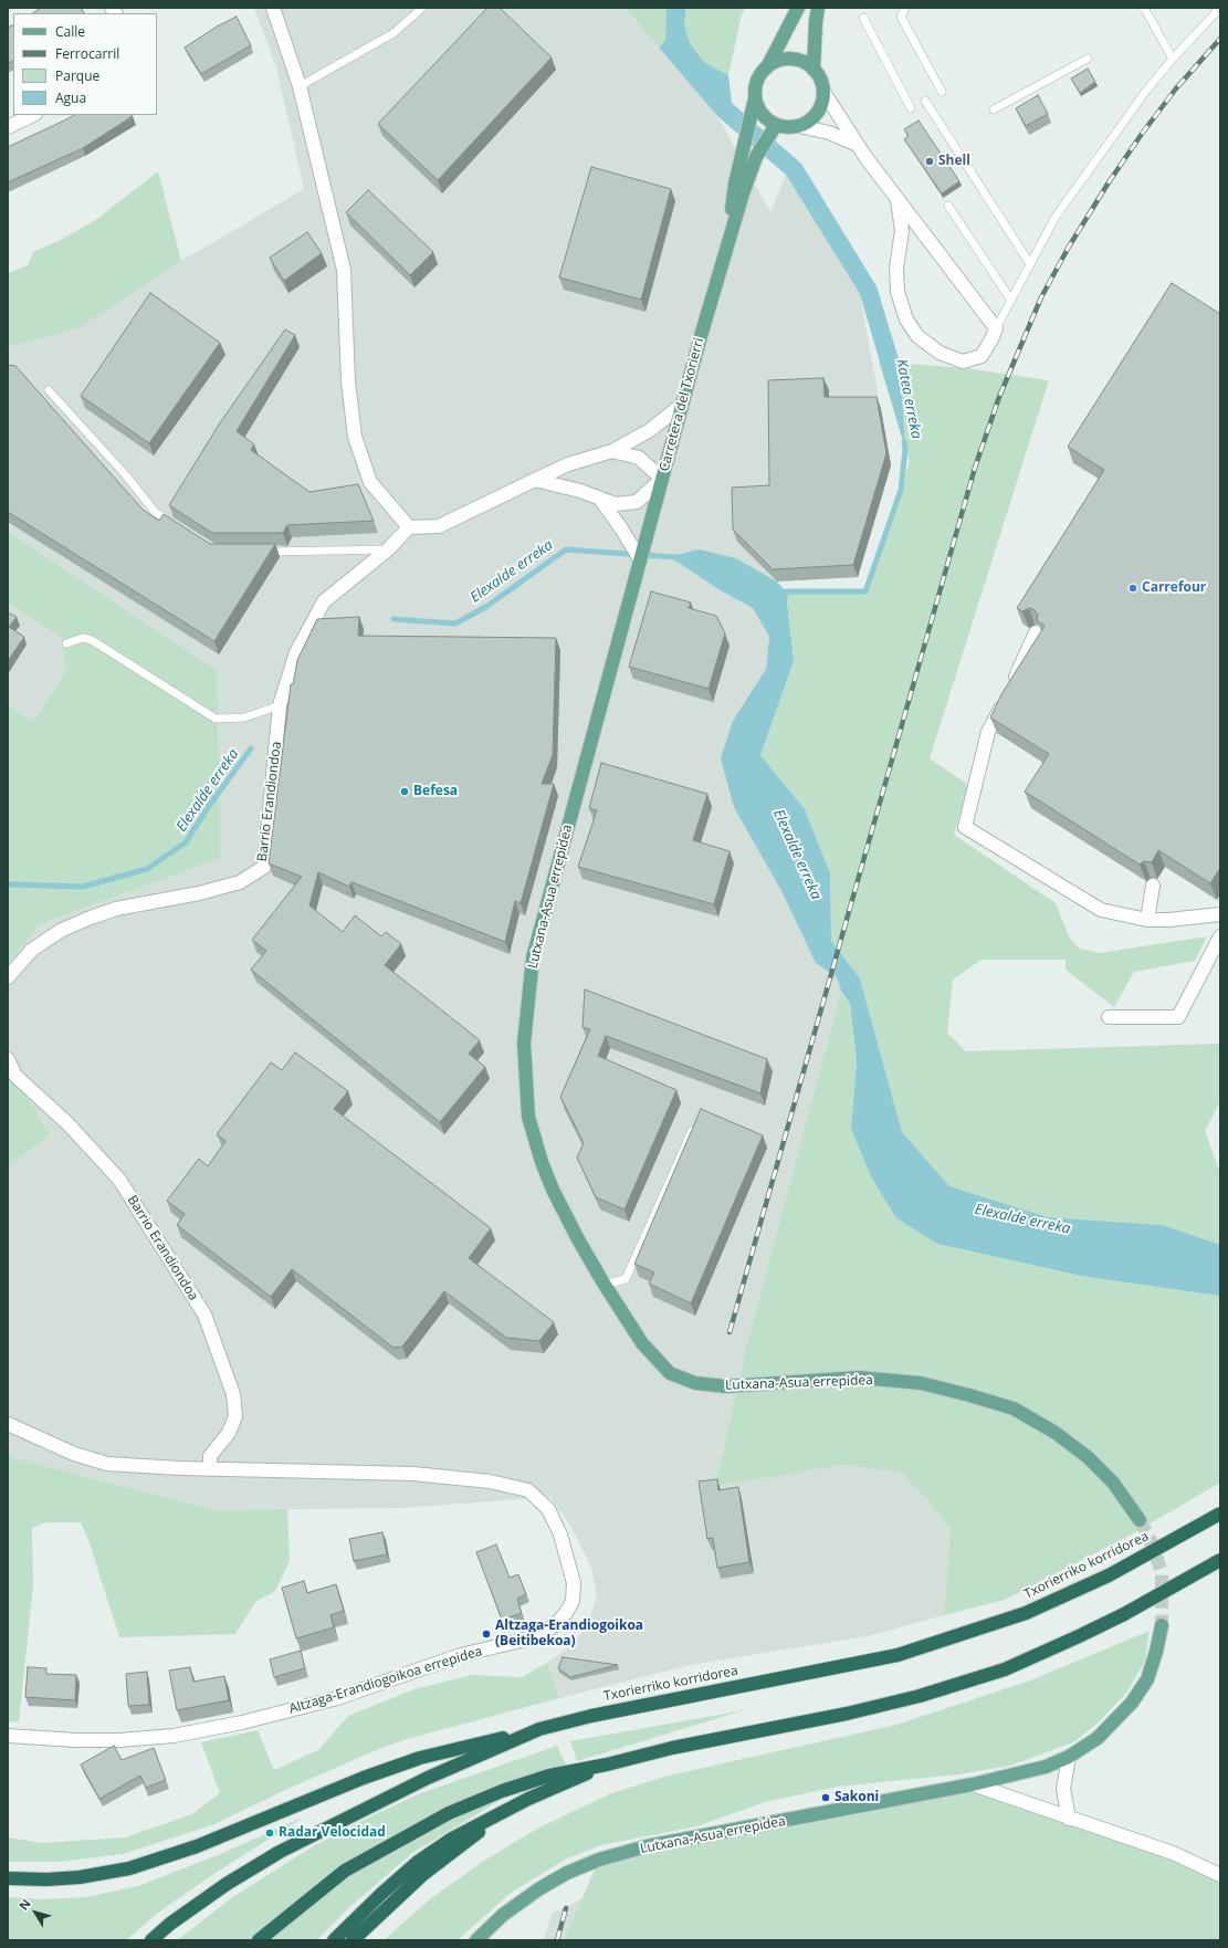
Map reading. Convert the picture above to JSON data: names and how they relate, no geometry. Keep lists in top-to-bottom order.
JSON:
{
  "streets": {
    "highway": ["Txorierriko korridorea"],
    "main road": ["Carretera del Txorierri", "Lutxana-Asua errepidea"],
    "street": ["Barrio Erandiondoa", "Altzaga-Erandiogoikoa errepidea"]
  },
  "crossings": [
    ["Carretera del Txorierri", "Lutxana-Asua errepidea"],
    ["Barrio Erandiondoa", "Altzaga-Erandiogoikoa errepidea"]
  ],
  "water": ["Katea erreka", "Elexalde erreka"],
  "places": [
    "Shell",
    "Carrefour",
    "Befesa",
    "Altzaga-Erandiogoikoa (Beitibekoa)",
    "Sakoni",
    "Radar Velocidad"
  ],
  "legend": [
    "Calle",
    "Ferrocarril",
    "Parque",
    "Agua"
  ],
  "north": "top left"
}
